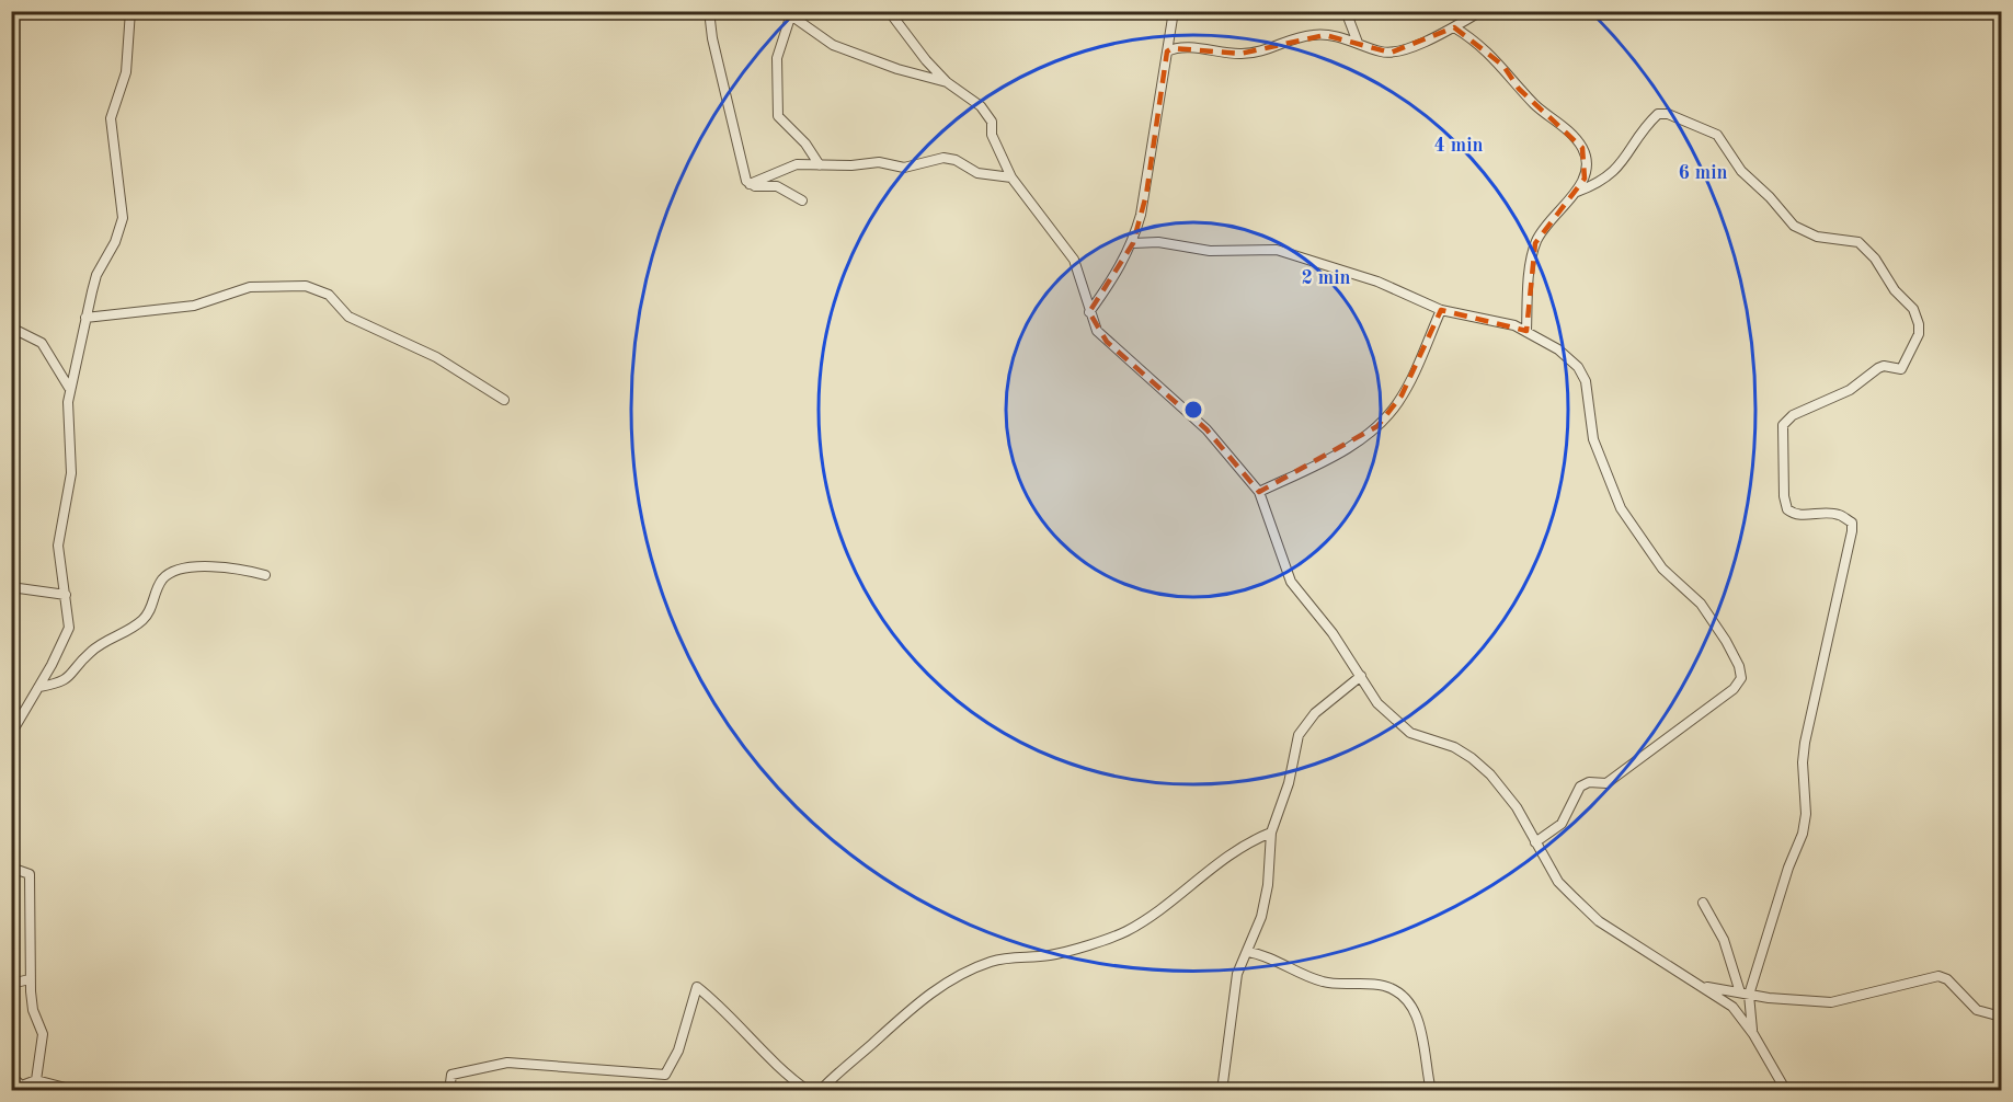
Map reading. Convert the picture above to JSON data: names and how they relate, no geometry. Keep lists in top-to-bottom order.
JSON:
{
  "rings": ["4 min", "6 min", "2 min"]
}
